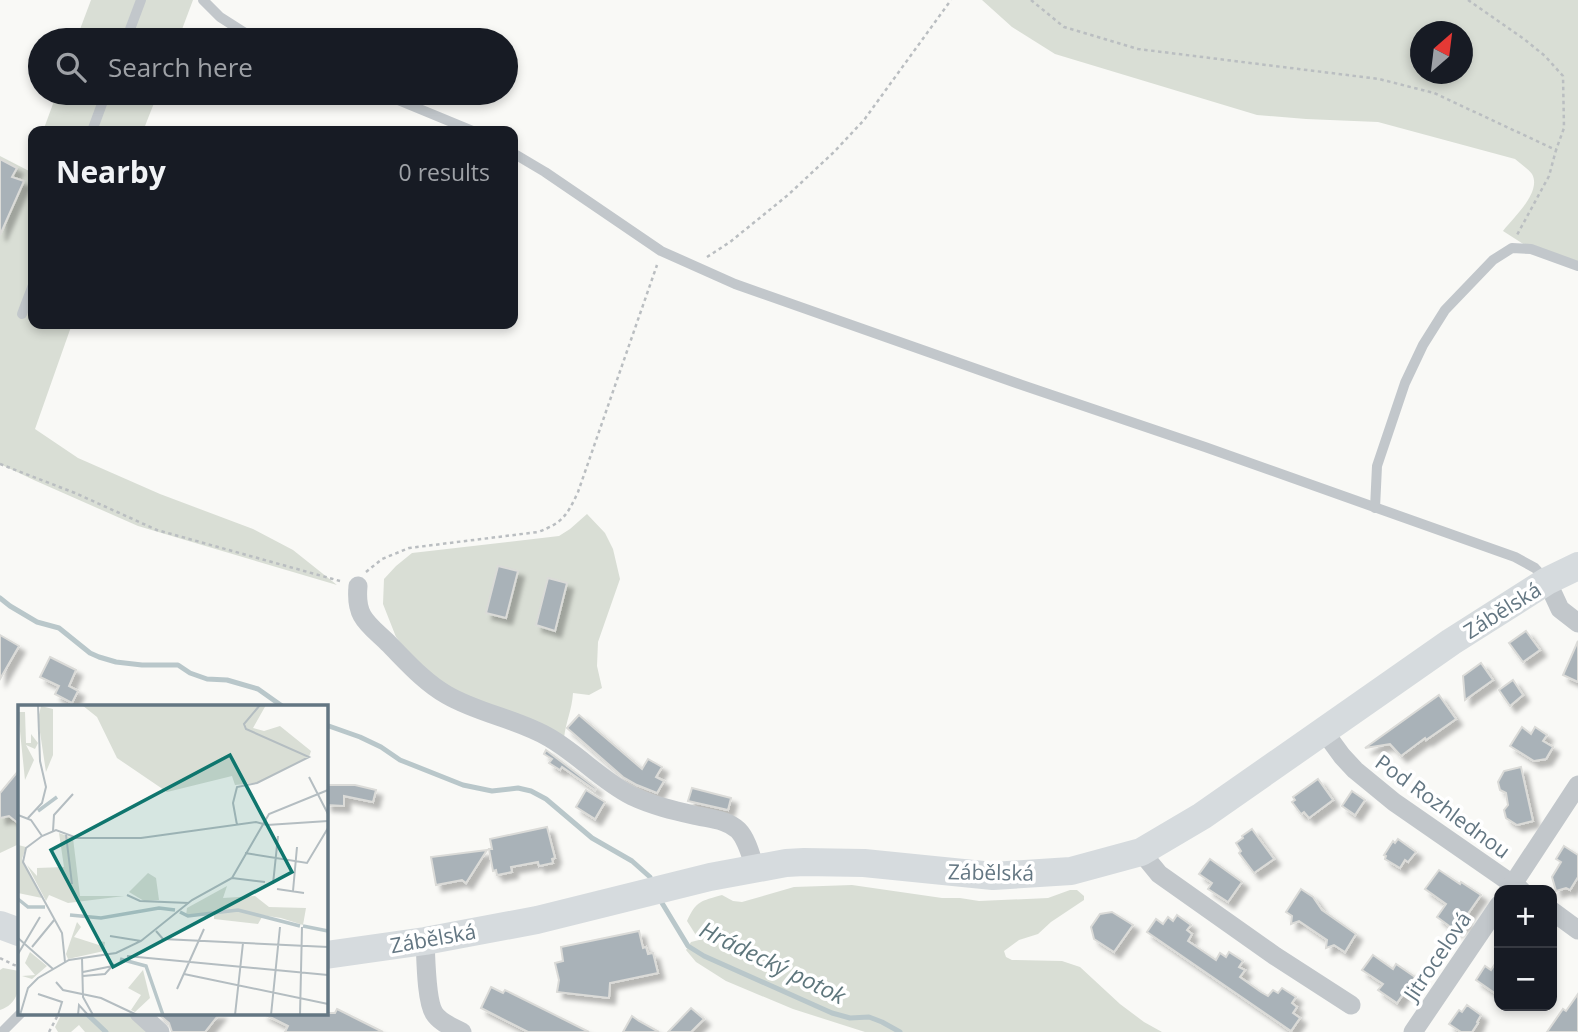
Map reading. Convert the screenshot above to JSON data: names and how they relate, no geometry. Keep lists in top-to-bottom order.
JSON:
{
  "streets": {
    "main road": ["Zábělská"],
    "street": ["Pod Rozhlednou", "Jitrocelová"]
  },
  "crossings": [
    ["Zábělská", "Pod Rozhlednou"]
  ],
  "water": ["Hrádecký potok"],
  "north": "top right",
  "page": {
    "search": "Search here",
    "heading": ["Nearby", "0 results"],
    "map_buttons": ["+", "−"]
  }
}
